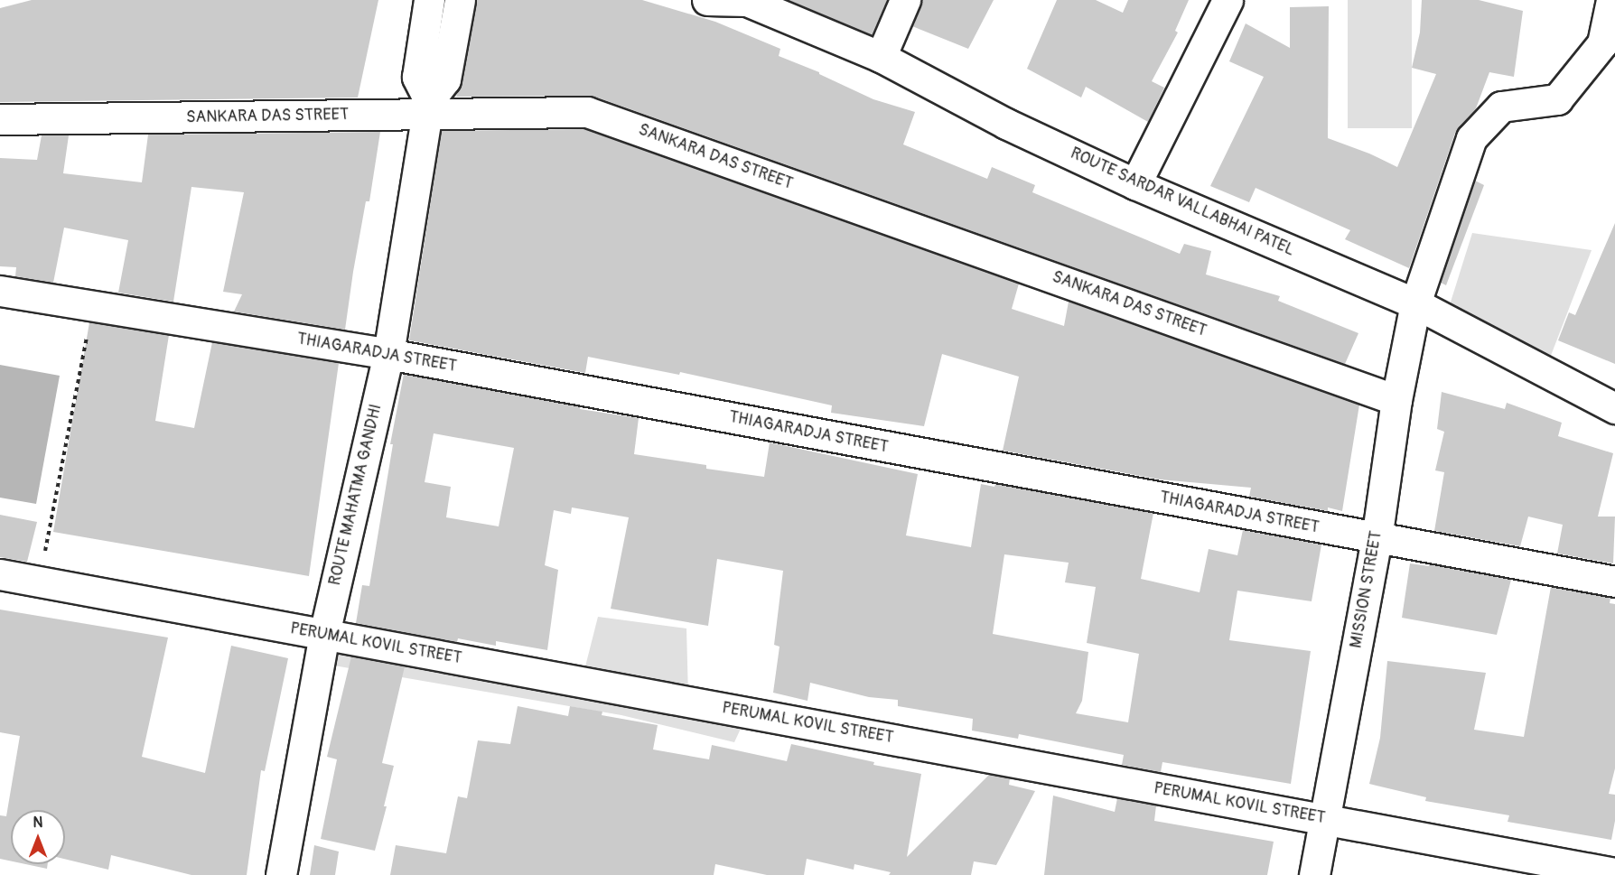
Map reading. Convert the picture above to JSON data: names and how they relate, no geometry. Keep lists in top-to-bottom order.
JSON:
{
  "streets": {
    "street": [
      "SANKARA DAS STREET",
      "ROUTE SARDAR VALLABHAI PATEL",
      "THIAGARADJA STREET",
      "ROUTE MAHATMA GANDHI",
      "MISSION STREET",
      "PERUMAL KOVIL STREET"
    ]
  },
  "crossings": [
    ["SANKARA DAS STREET", "ROUTE MAHATMA GANDHI"],
    ["SANKARA DAS STREET", "MISSION STREET"],
    ["ROUTE SARDAR VALLABHAI PATEL", "MISSION STREET"],
    ["THIAGARADJA STREET", "ROUTE MAHATMA GANDHI"],
    ["THIAGARADJA STREET", "MISSION STREET"],
    ["ROUTE MAHATMA GANDHI", "PERUMAL KOVIL STREET"],
    ["MISSION STREET", "PERUMAL KOVIL STREET"]
  ],
  "north": "top"
}
